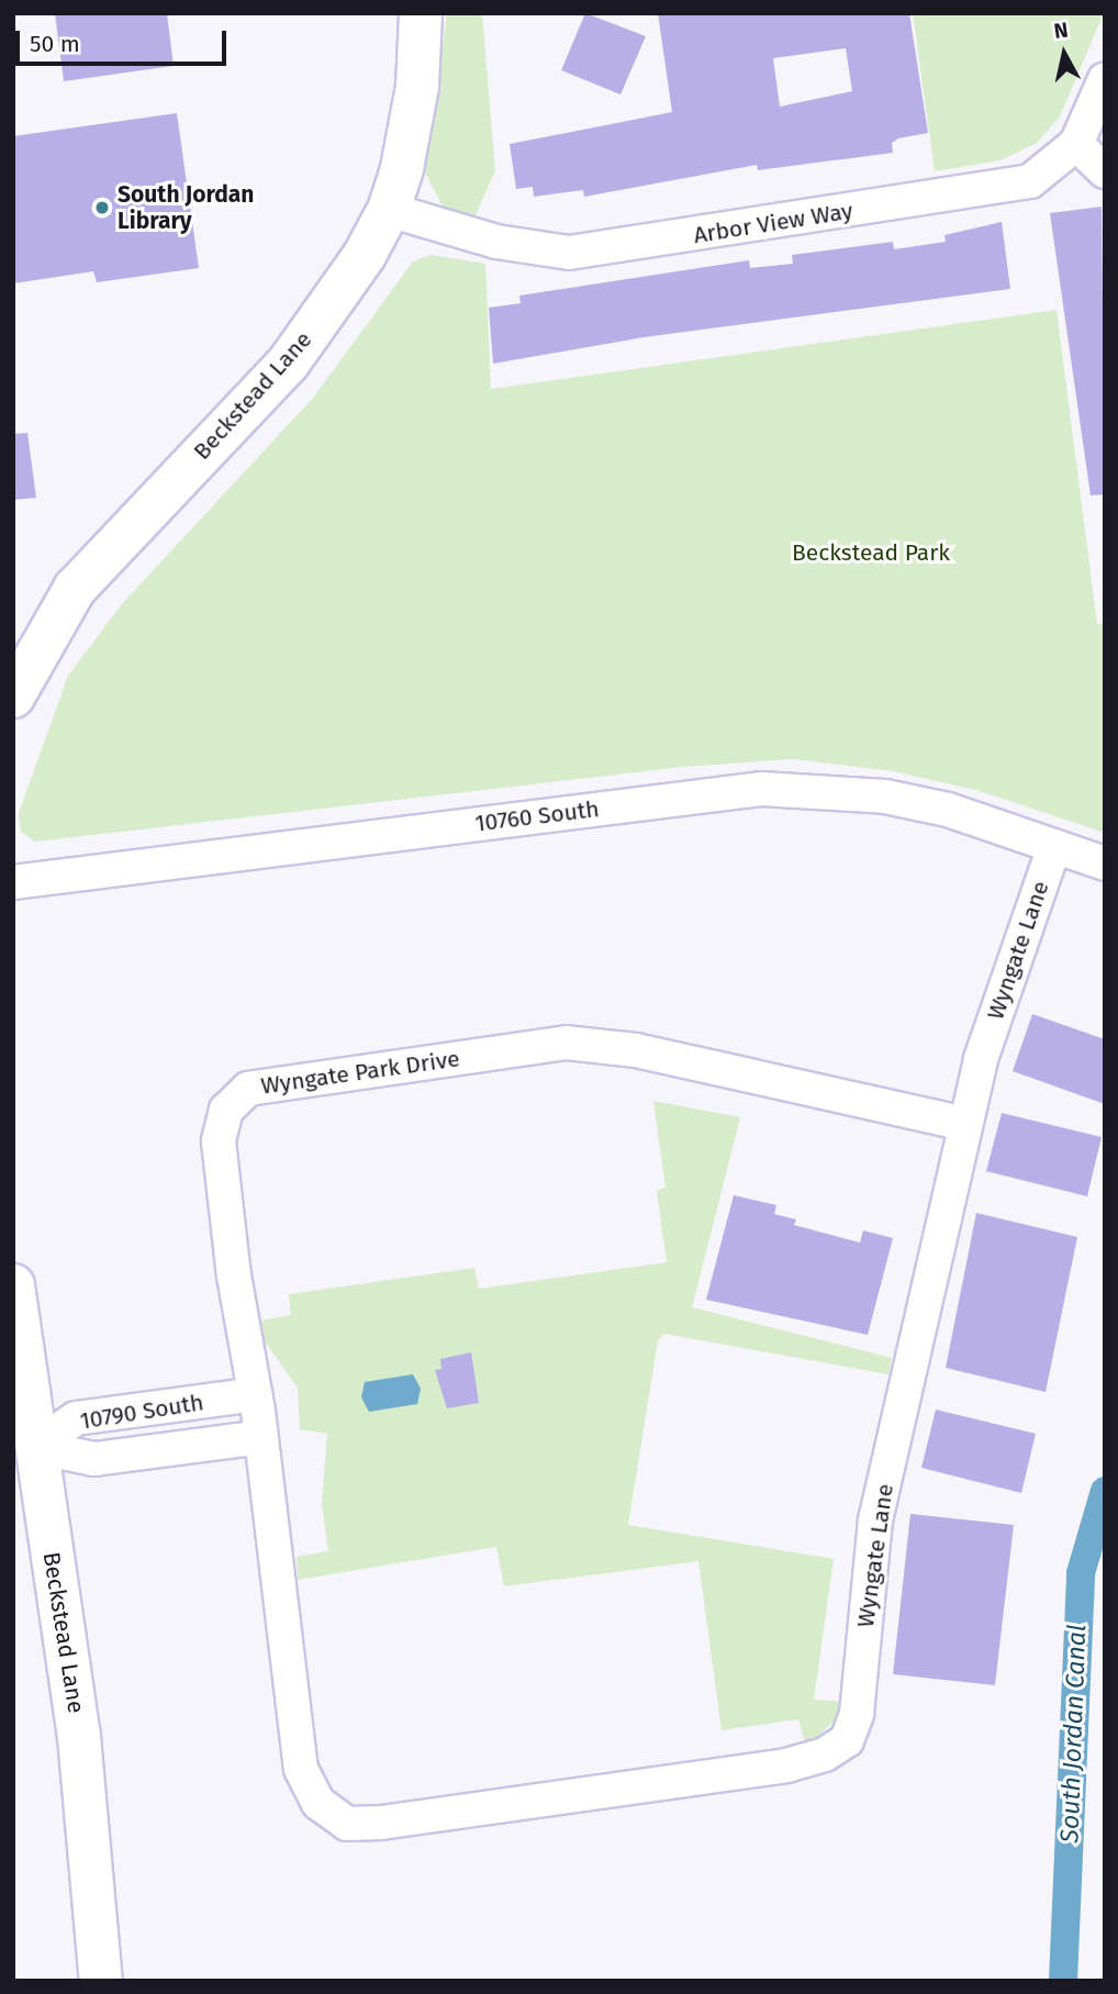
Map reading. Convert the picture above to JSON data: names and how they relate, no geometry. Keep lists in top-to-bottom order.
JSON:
{
  "streets": {
    "street": [
      "Arbor View Way",
      "Beckstead Lane",
      "10760 South",
      "Wyngate Lane",
      "Wyngate Park Drive",
      "10790 South"
    ]
  },
  "crossings": [
    ["Arbor View Way", "Beckstead Lane"],
    ["Beckstead Lane", "10790 South"],
    ["10760 South", "Wyngate Lane"],
    ["Wyngate Lane", "Wyngate Park Drive"],
    ["Wyngate Park Drive", "10790 South"]
  ],
  "water": ["South Jordan Canal"],
  "parks": ["Beckstead Park"],
  "places": ["South Jordan Library"],
  "scale_bar": "50 m",
  "north": "top"
}
